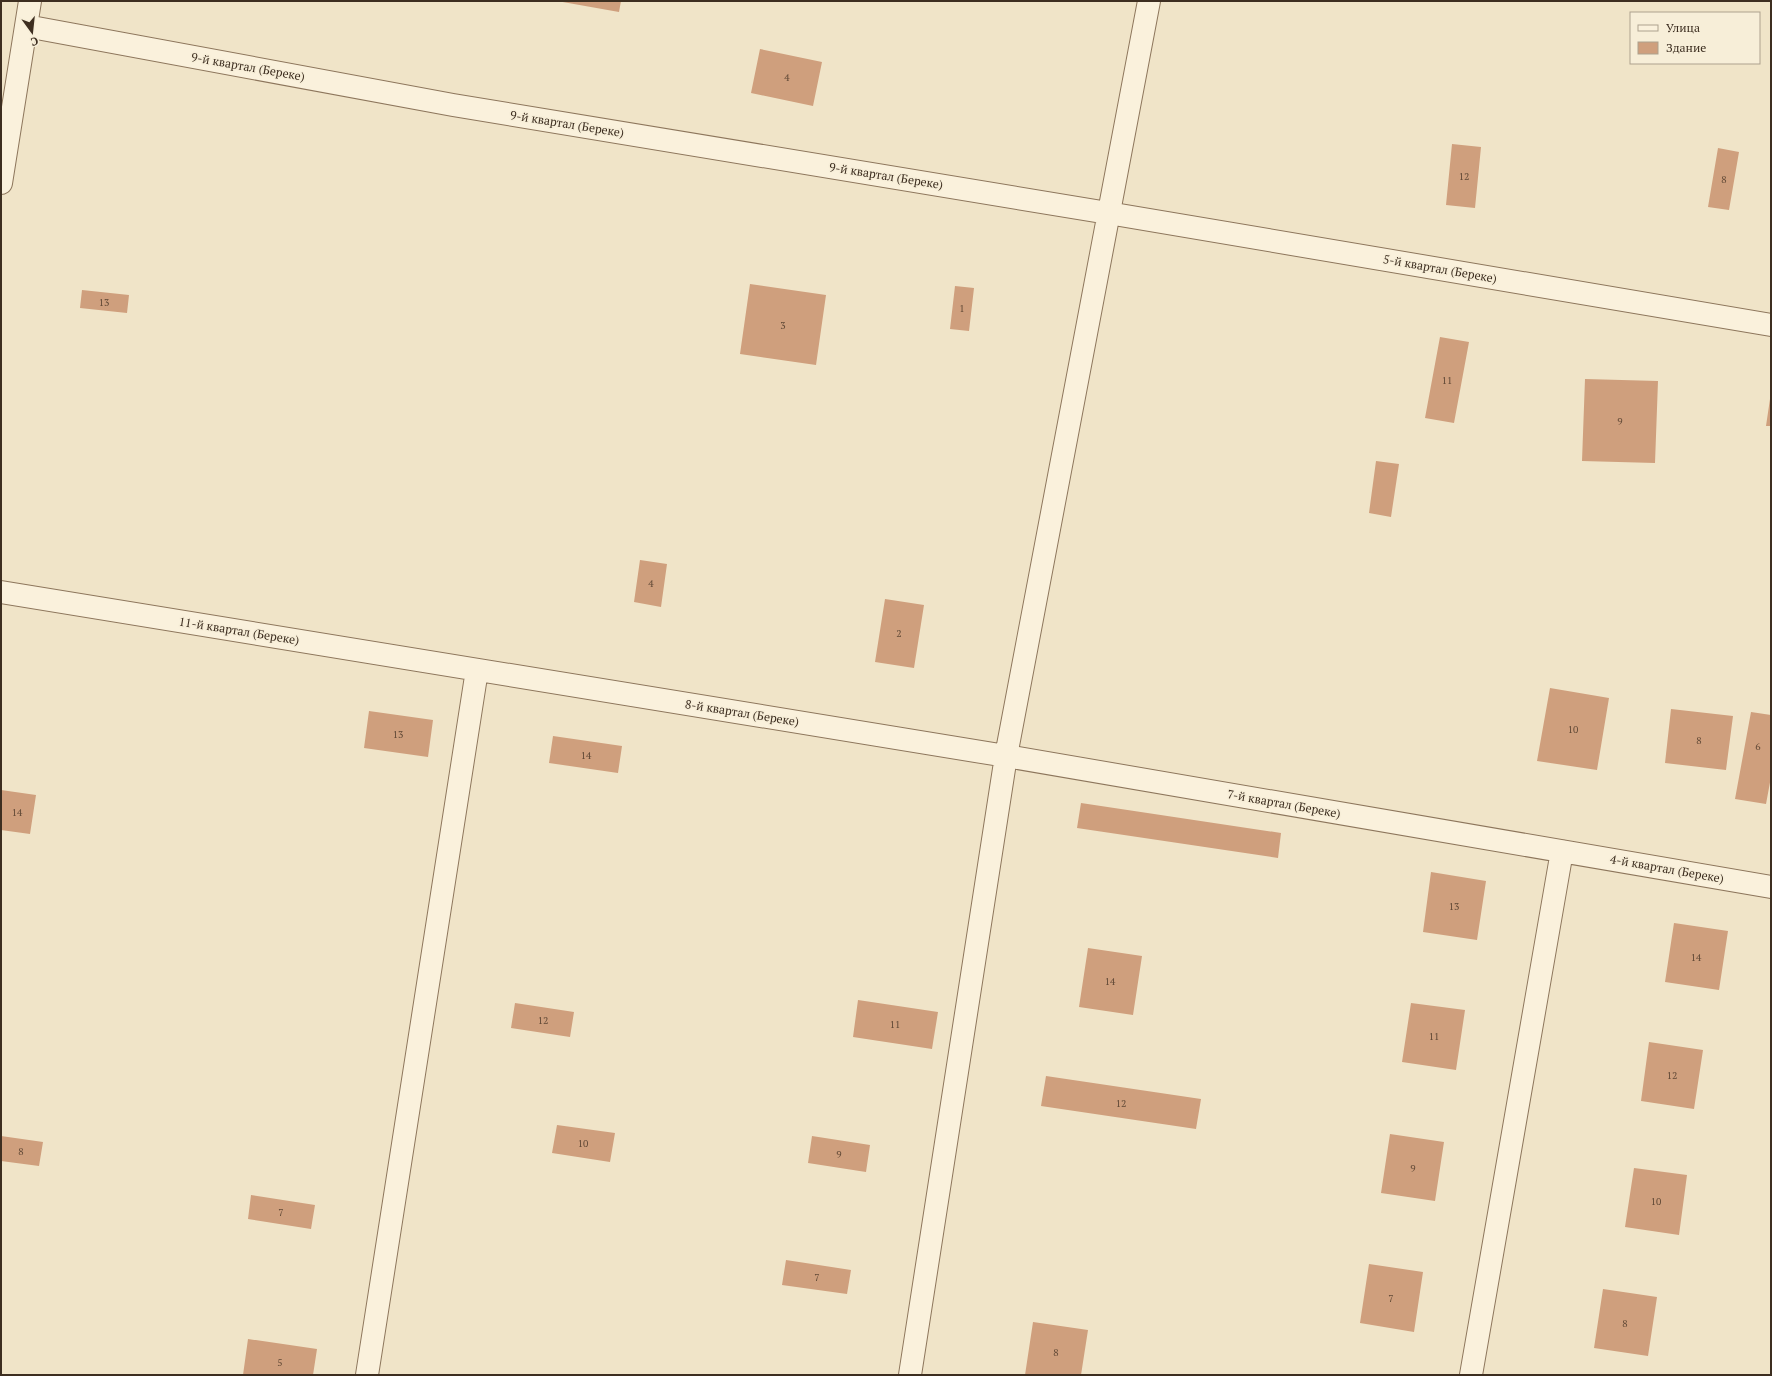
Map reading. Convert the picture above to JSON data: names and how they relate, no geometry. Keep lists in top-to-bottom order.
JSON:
{
  "streets": {
    "street": [
      "9-й квартал (Береке)",
      "5-й квартал (Береке)",
      "11-й квартал (Береке)",
      "8-й квартал (Береке)",
      "7-й квартал (Береке)",
      "4-й квартал (Береке)"
    ]
  },
  "crossings": [
    ["9-й квартал (Береке)", "5-й квартал (Береке)"],
    ["11-й квартал (Береке)", "8-й квартал (Береке)"],
    ["8-й квартал (Береке)", "7-й квартал (Береке)"],
    ["7-й квартал (Береке)", "4-й квартал (Береке)"]
  ],
  "house_numbers": [
    "4",
    "12",
    "8",
    "13",
    "1",
    "3",
    "11",
    "9",
    "4",
    "2",
    "10",
    "13",
    "8",
    "6",
    "14",
    "14",
    "13",
    "14",
    "14",
    "12",
    "11",
    "11",
    "12",
    "12",
    "10",
    "8",
    "9",
    "9",
    "10",
    "7",
    "7",
    "7",
    "8",
    "8",
    "5"
  ],
  "legend": ["Улица", "Здание"],
  "north": "bottom"
}
